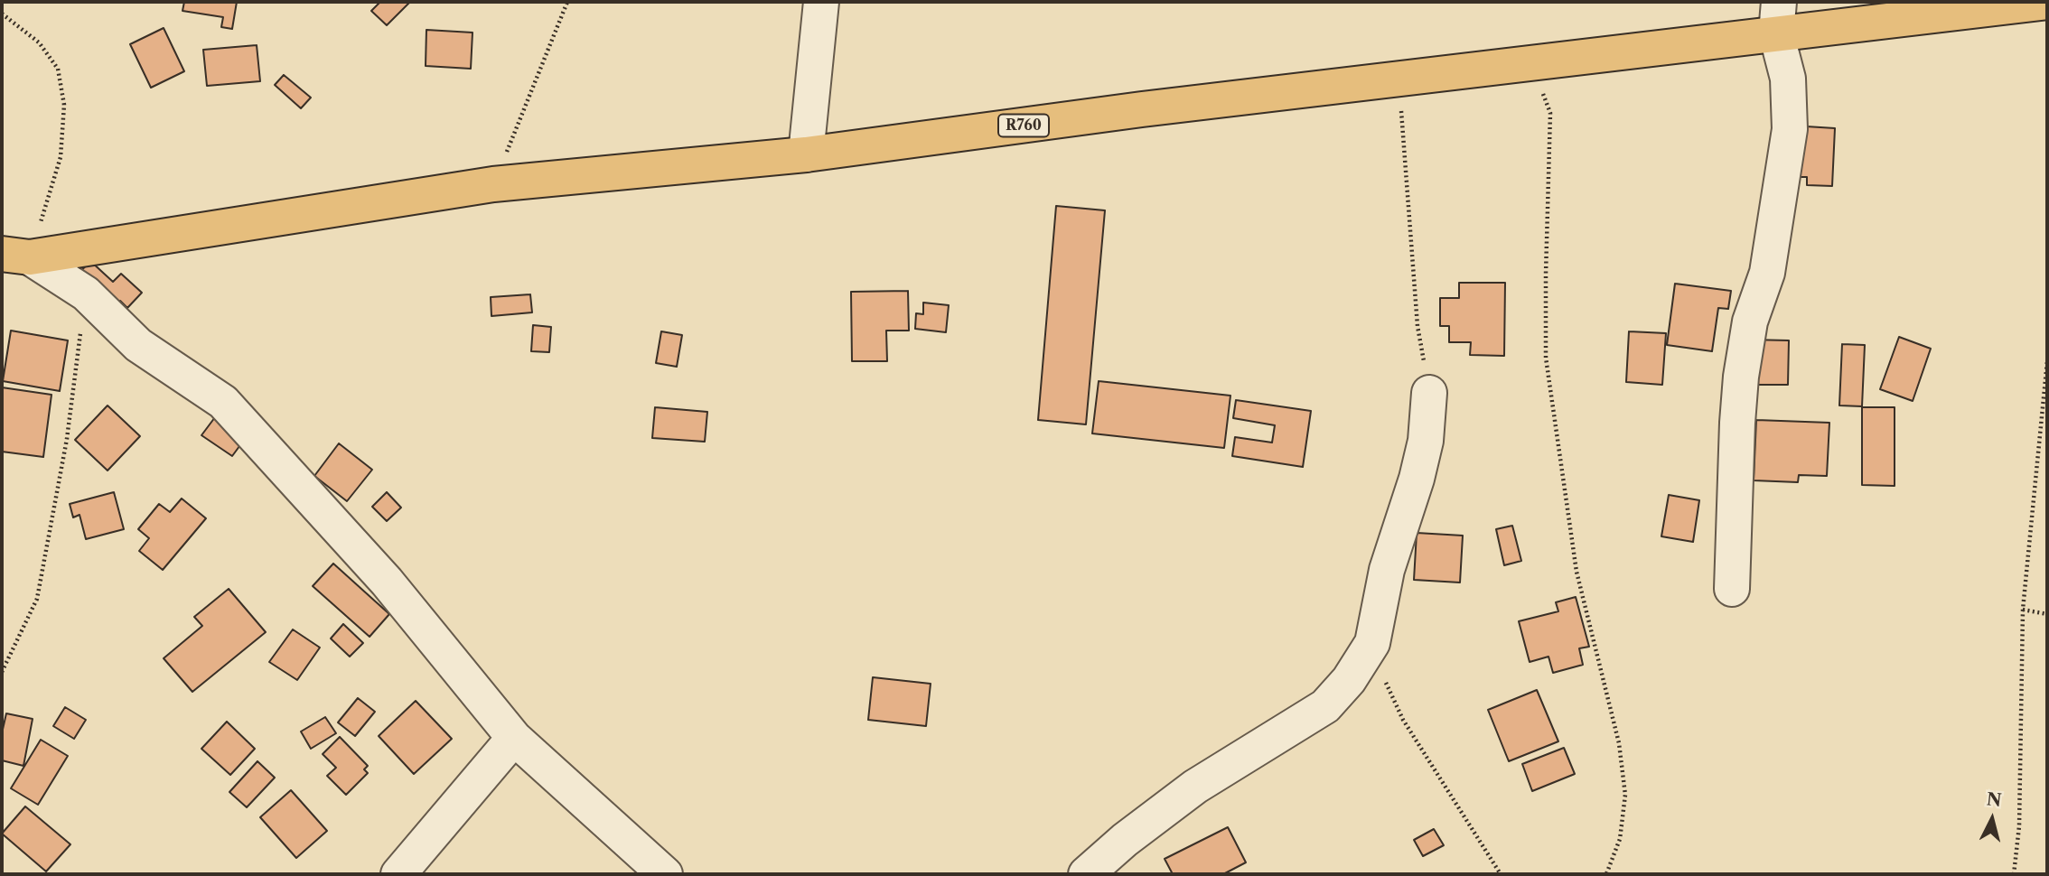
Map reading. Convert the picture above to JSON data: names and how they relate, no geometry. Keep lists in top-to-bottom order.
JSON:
{
  "streets": {
    "main road": ["R760"]
  },
  "north": "top"
}
